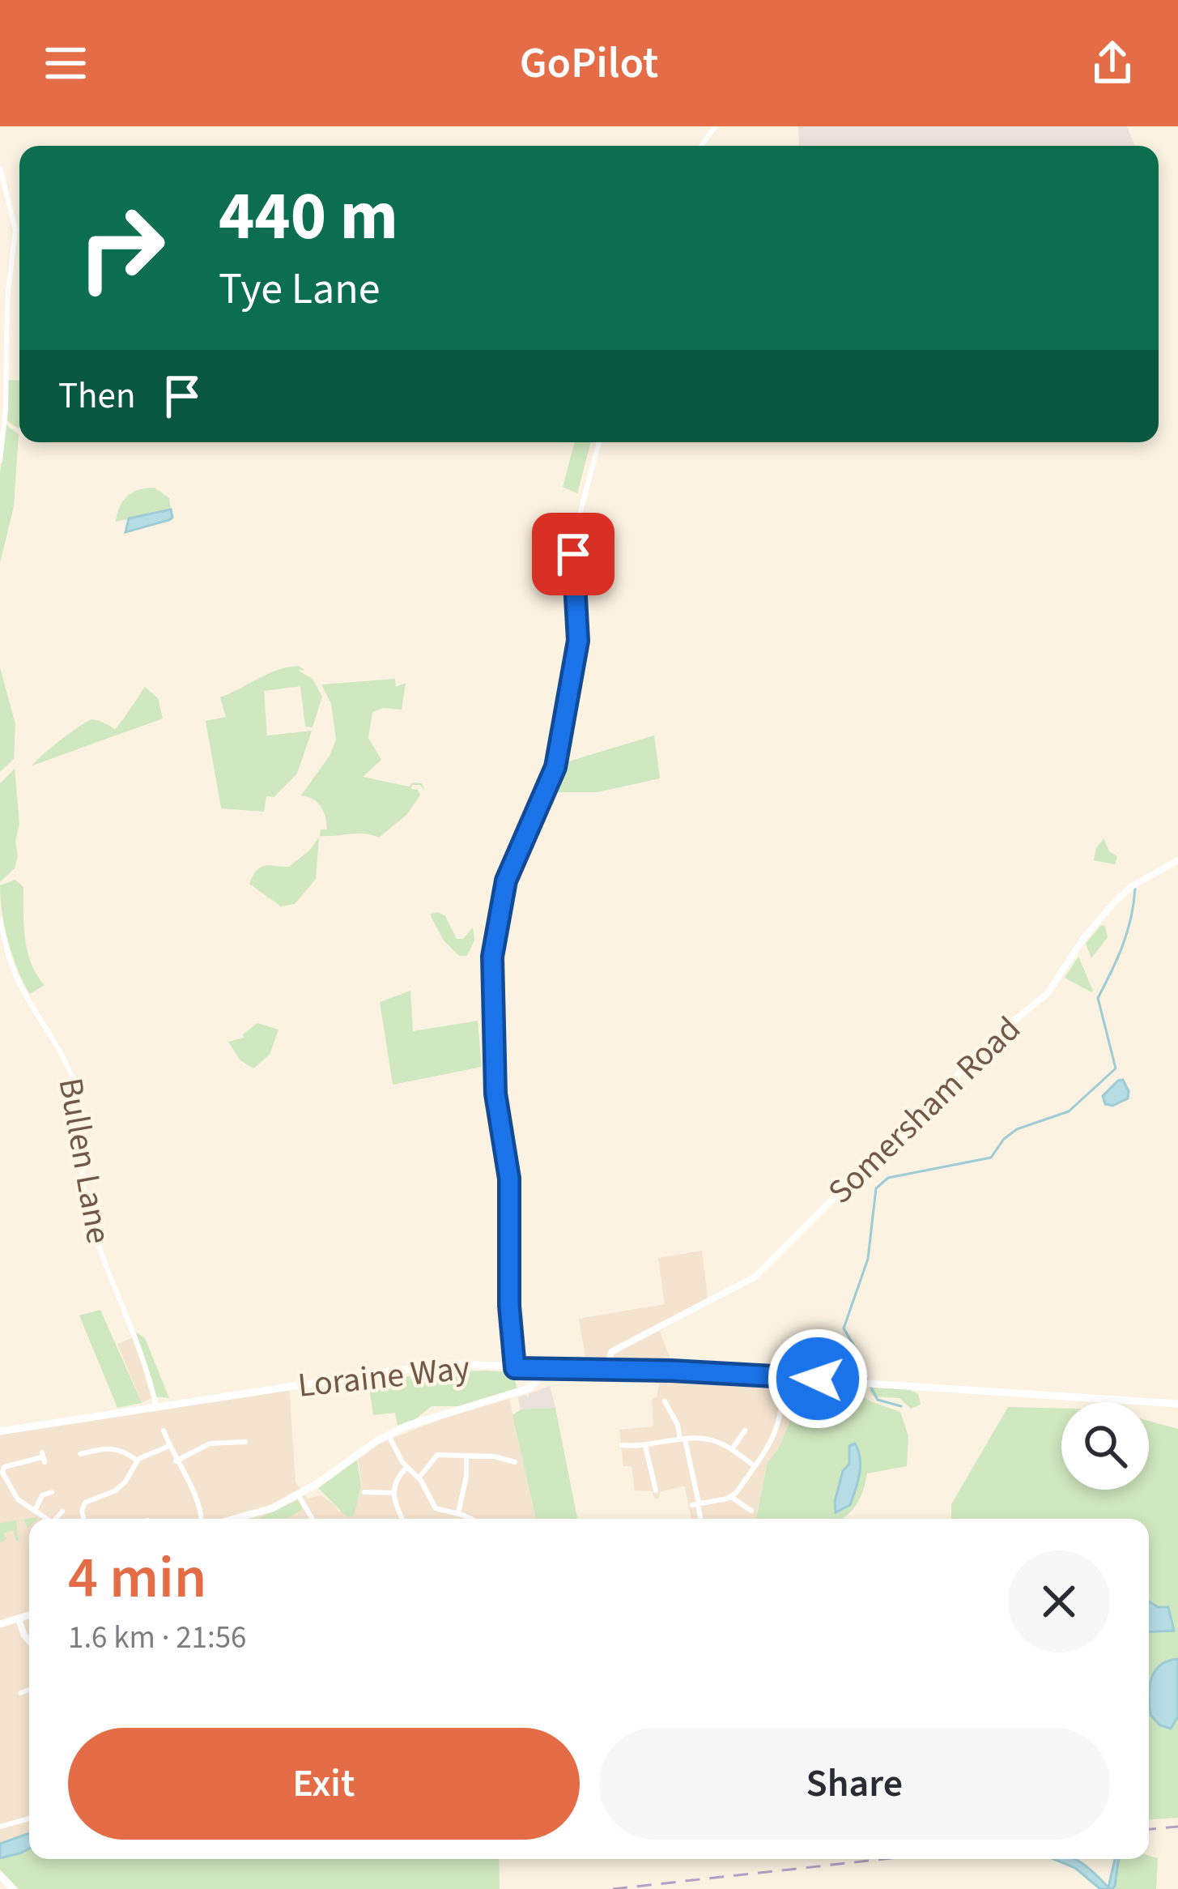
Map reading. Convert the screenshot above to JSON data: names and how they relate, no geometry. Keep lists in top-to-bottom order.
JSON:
{
  "streets": {
    "main road": ["Loraine Way"],
    "street": ["Somersham Road", "Bullen Lane"]
  },
  "crossings": [
    ["Somersham Road", "Loraine Way"],
    ["Bullen Lane", "Loraine Way"]
  ],
  "page": {
    "header": "GoPilot",
    "turn": ["440 m", "Tye Lane"],
    "then": "Then",
    "heading": ["4 min", "1.6 km · 21:56"],
    "buttons": ["Exit", "Share"]
  }
}
